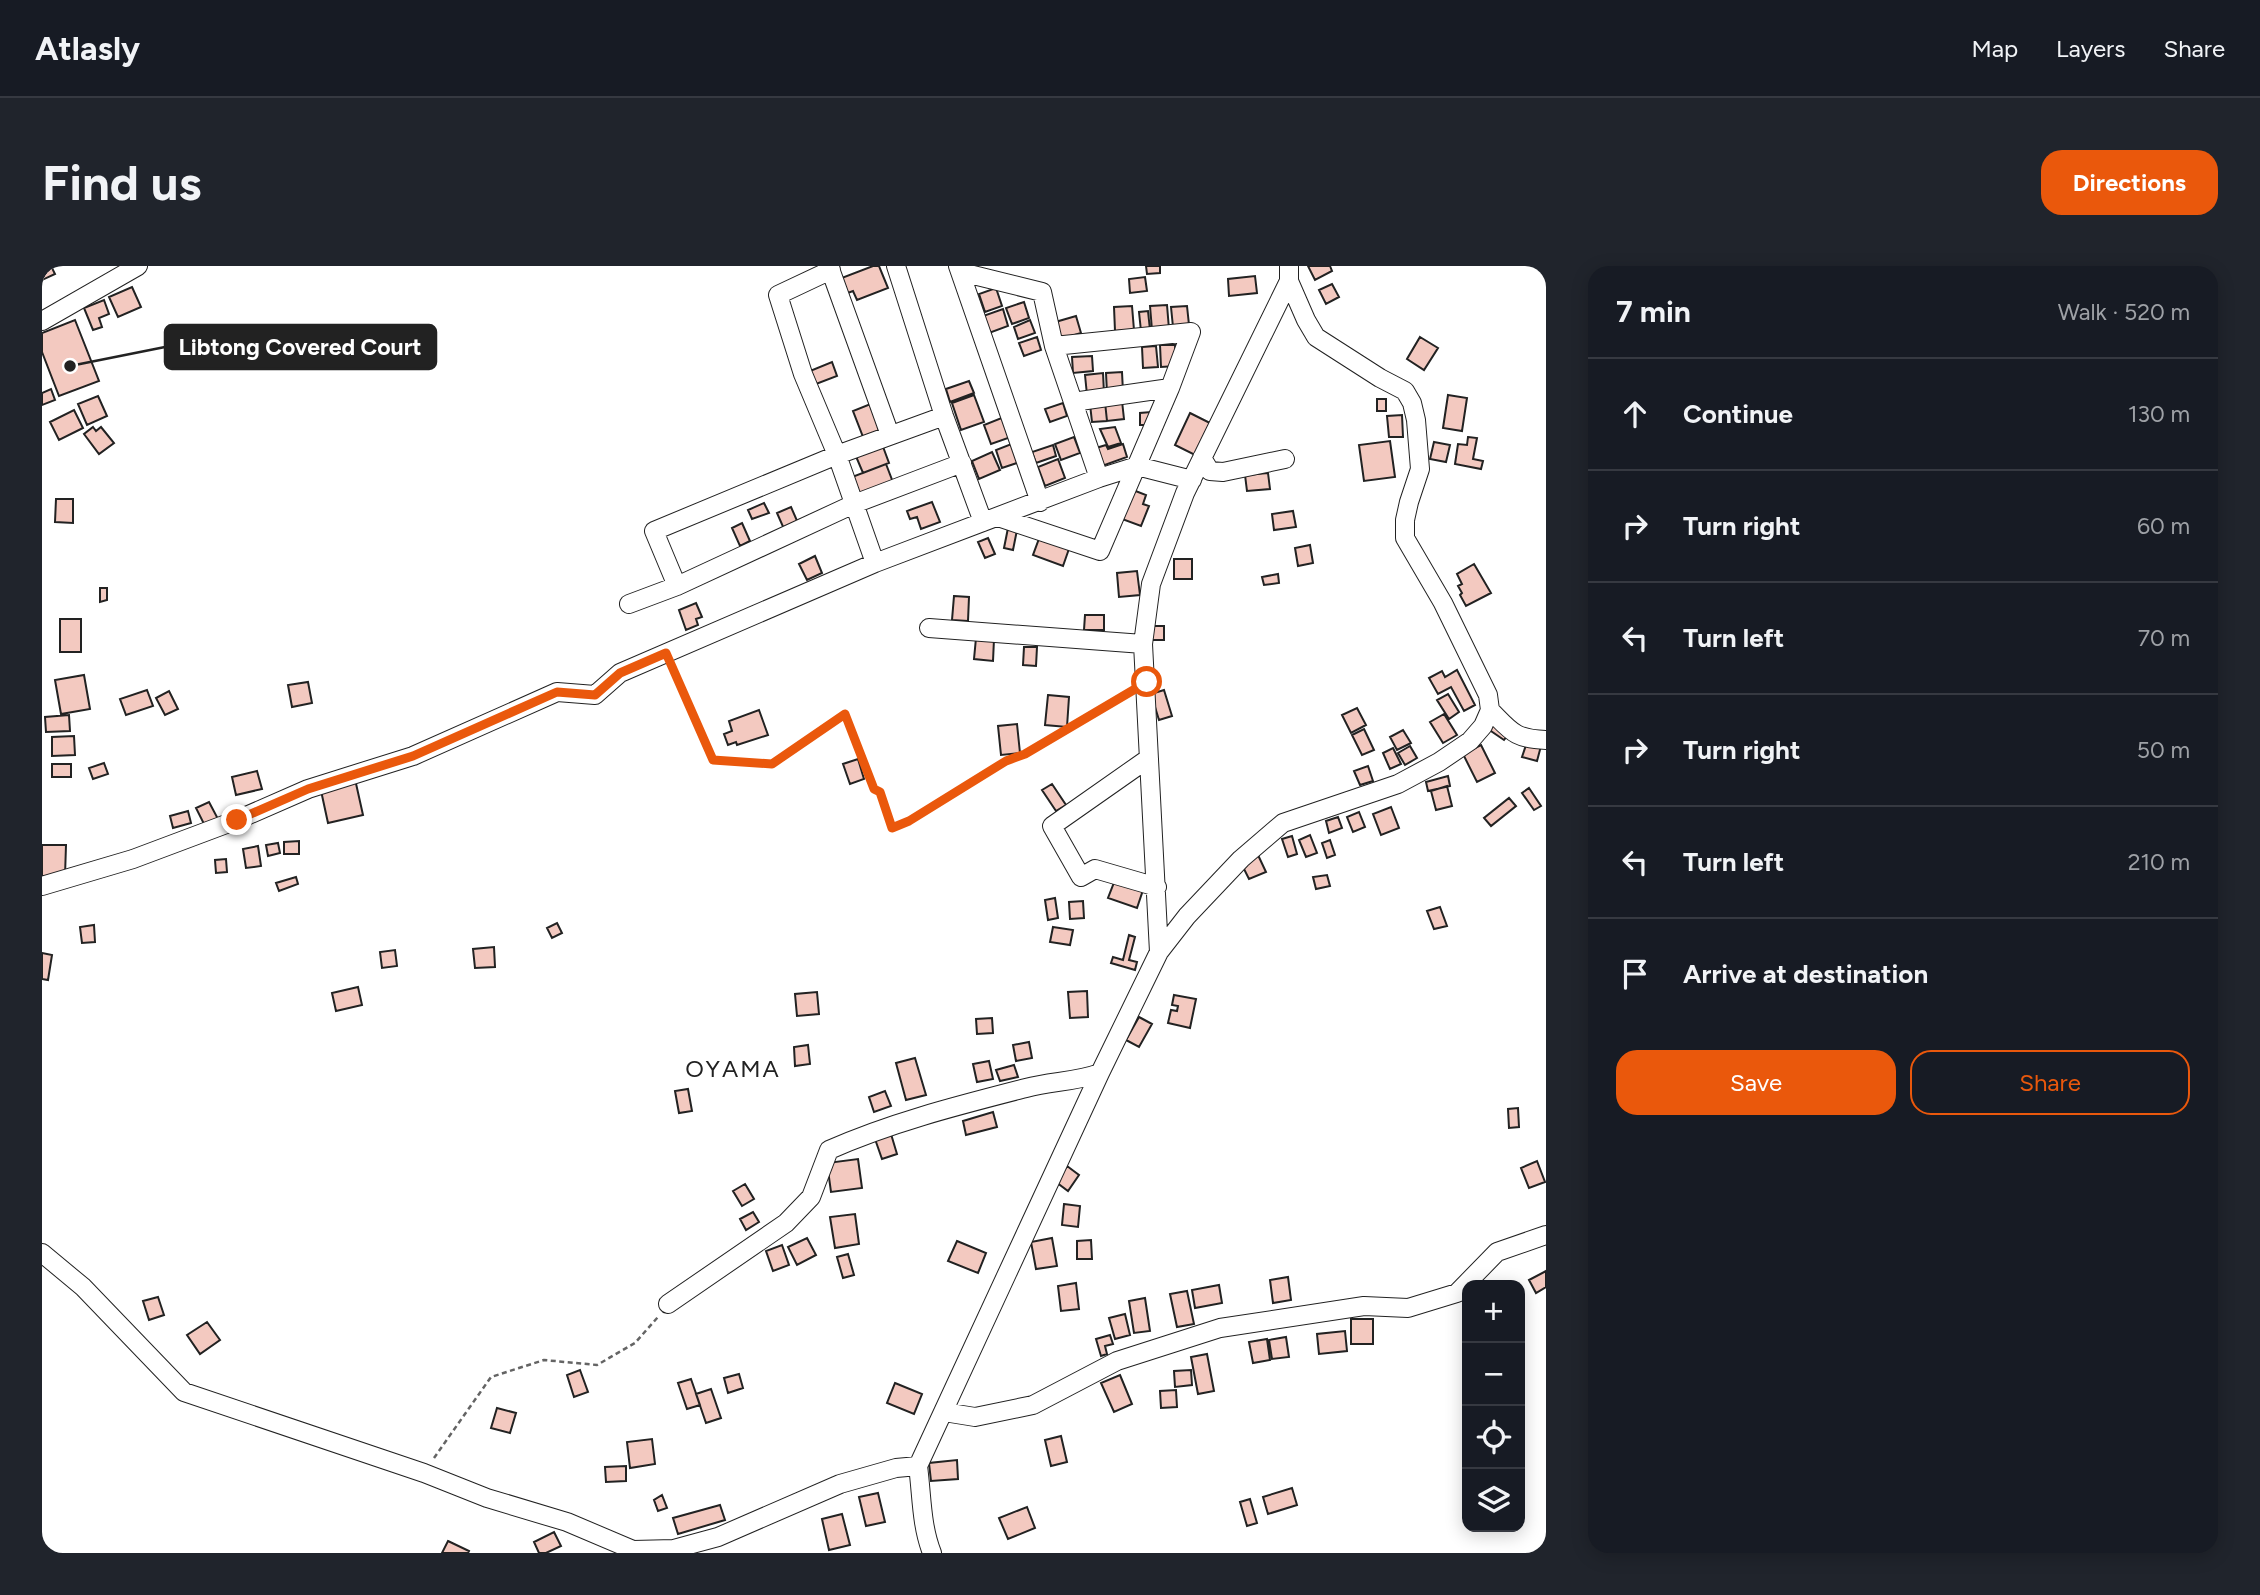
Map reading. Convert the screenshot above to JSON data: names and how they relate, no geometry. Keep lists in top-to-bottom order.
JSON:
{
  "districts": ["OYAMA"],
  "places": ["Libtong Covered Court"],
  "page": {
    "header": "Atlasly",
    "nav": ["Map", "Layers", "Share"],
    "buttons": [
      "Directions",
      ["Save", "Share"]
    ],
    "title": "Find us",
    "heading": ["7 min", "Walk · 520 m"],
    "list": [
      ["Continue", "130 m"],
      ["Turn right", "60 m"],
      ["Turn left", "70 m"],
      ["Turn right", "50 m"],
      ["Turn left", "210 m"],
      "Arrive at destination"
    ],
    "map_buttons": ["+", "−"]
  }
}
